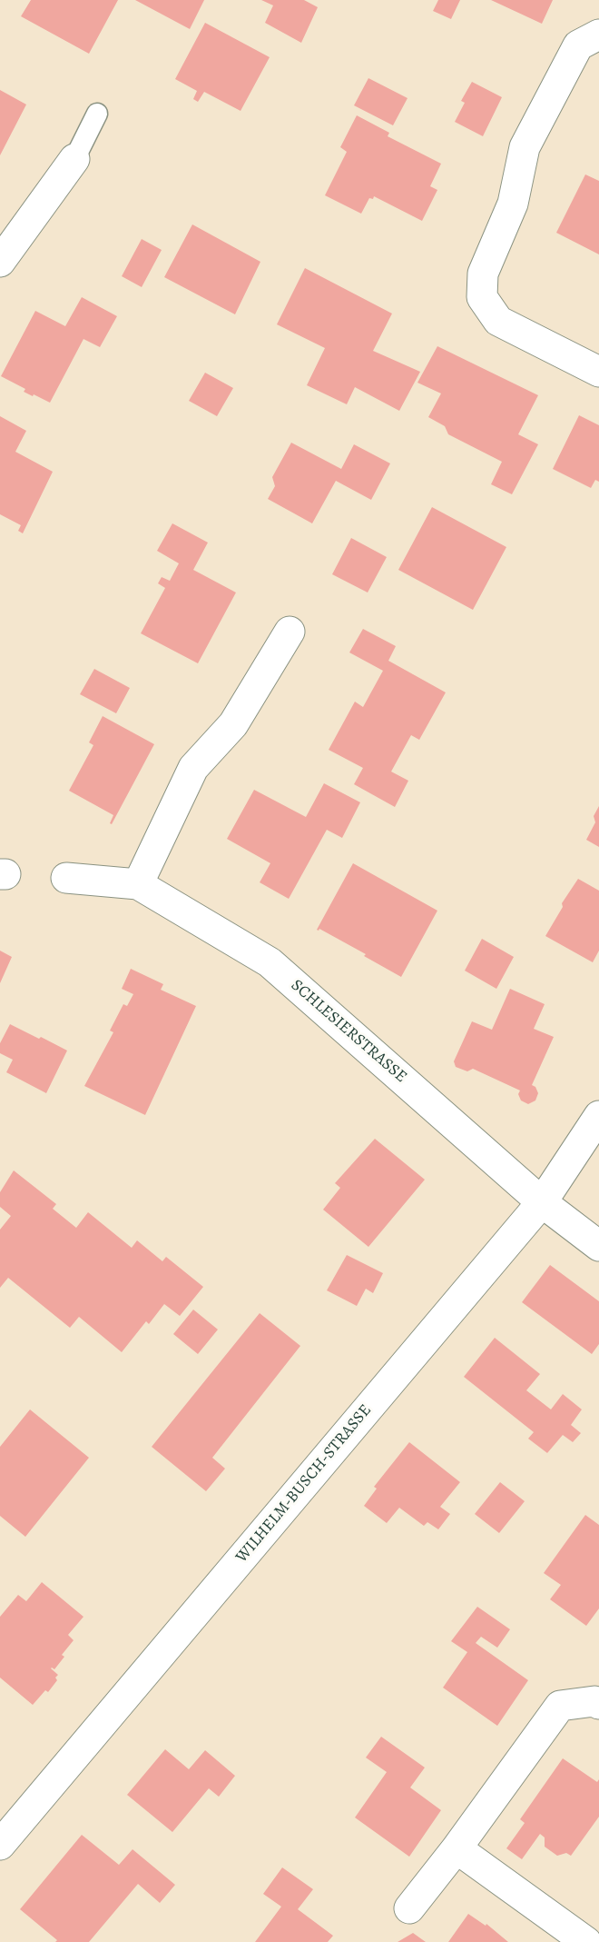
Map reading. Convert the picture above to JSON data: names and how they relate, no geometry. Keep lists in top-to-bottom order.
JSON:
{
  "streets": {
    "street": ["SCHLESIERSTRASSE", "WILHELM-BUSCH-STRASSE"]
  },
  "crossings": [
    ["SCHLESIERSTRASSE", "WILHELM-BUSCH-STRASSE"]
  ]
}
